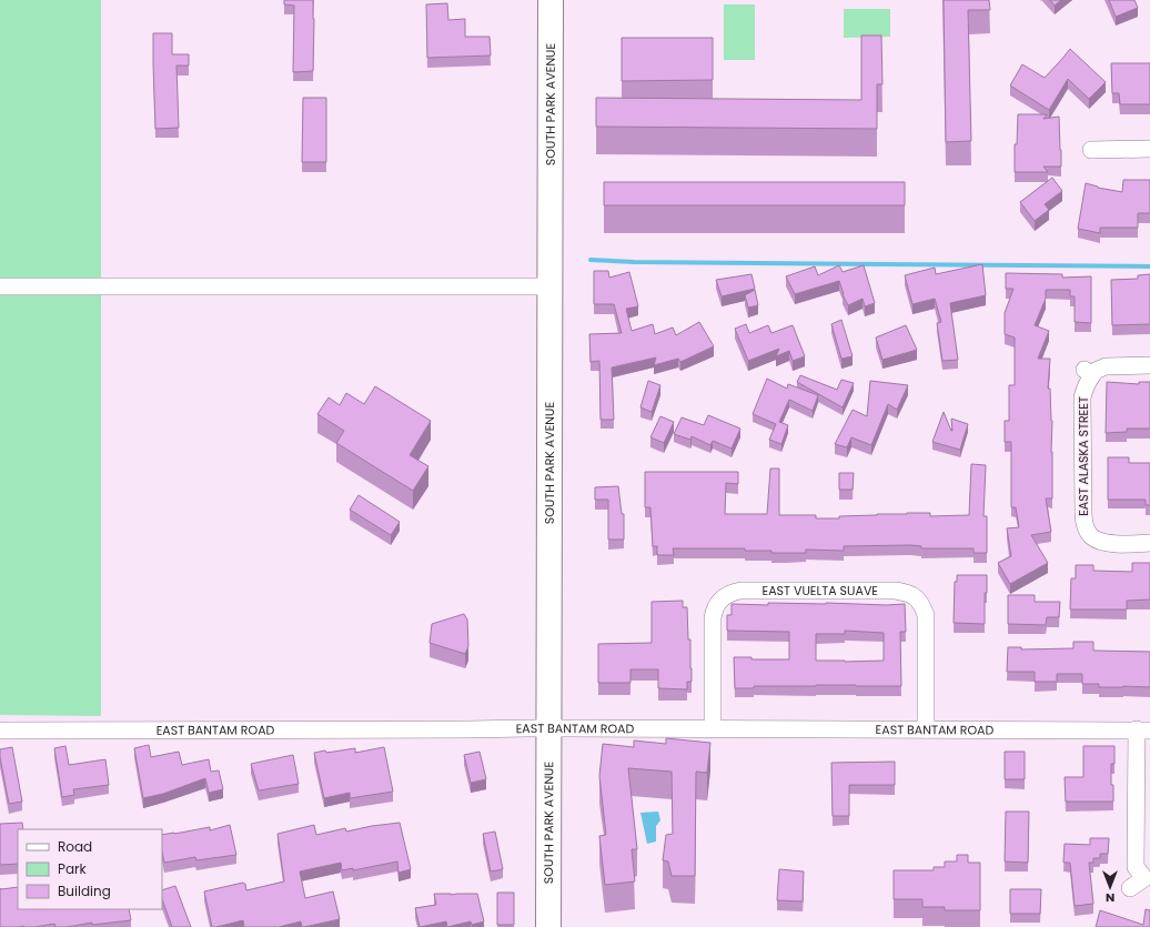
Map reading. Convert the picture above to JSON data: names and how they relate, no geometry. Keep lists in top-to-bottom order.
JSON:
{
  "streets": {
    "main road": ["SOUTH PARK AVENUE"],
    "street": ["EAST ALASKA STREET", "EAST VUELTA SUAVE", "EAST BANTAM ROAD"]
  },
  "crossings": [
    ["SOUTH PARK AVENUE", "EAST BANTAM ROAD"],
    ["EAST VUELTA SUAVE", "EAST BANTAM ROAD"]
  ],
  "legend": ["Road", "Park", "Building"],
  "north": "bottom"
}
